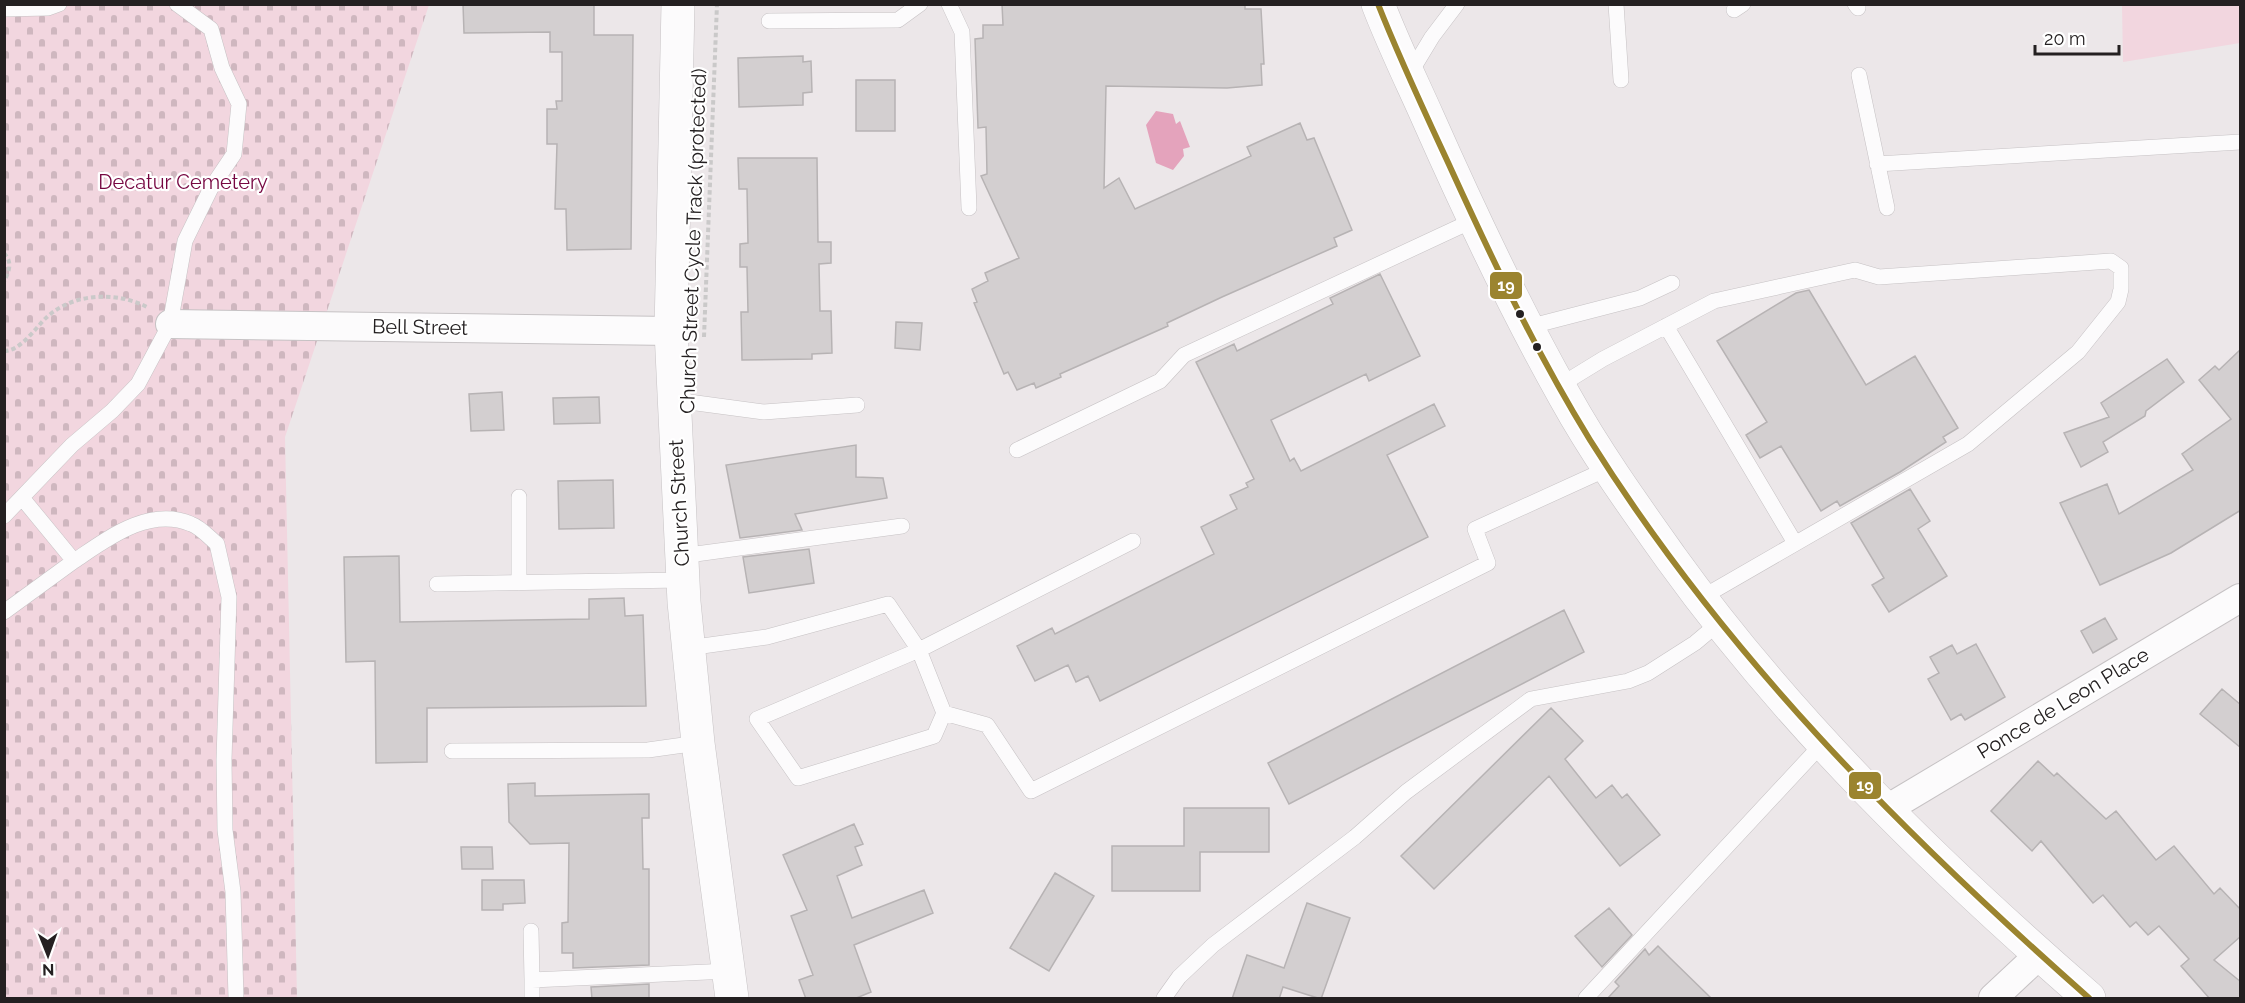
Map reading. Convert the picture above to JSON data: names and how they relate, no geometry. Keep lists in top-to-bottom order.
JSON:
{
  "streets": {
    "main road": ["Church Street"],
    "street": ["Bell Street", "Ponce de Leon Place"],
    "path": ["Church Street Cycle Track (protected)"]
  },
  "crossings": [
    ["Bell Street", "Church Street"]
  ],
  "parks": ["Decatur Cemetery"],
  "lines": ["transit line 19"],
  "scale_bar": "20 m",
  "north": "bottom"
}
